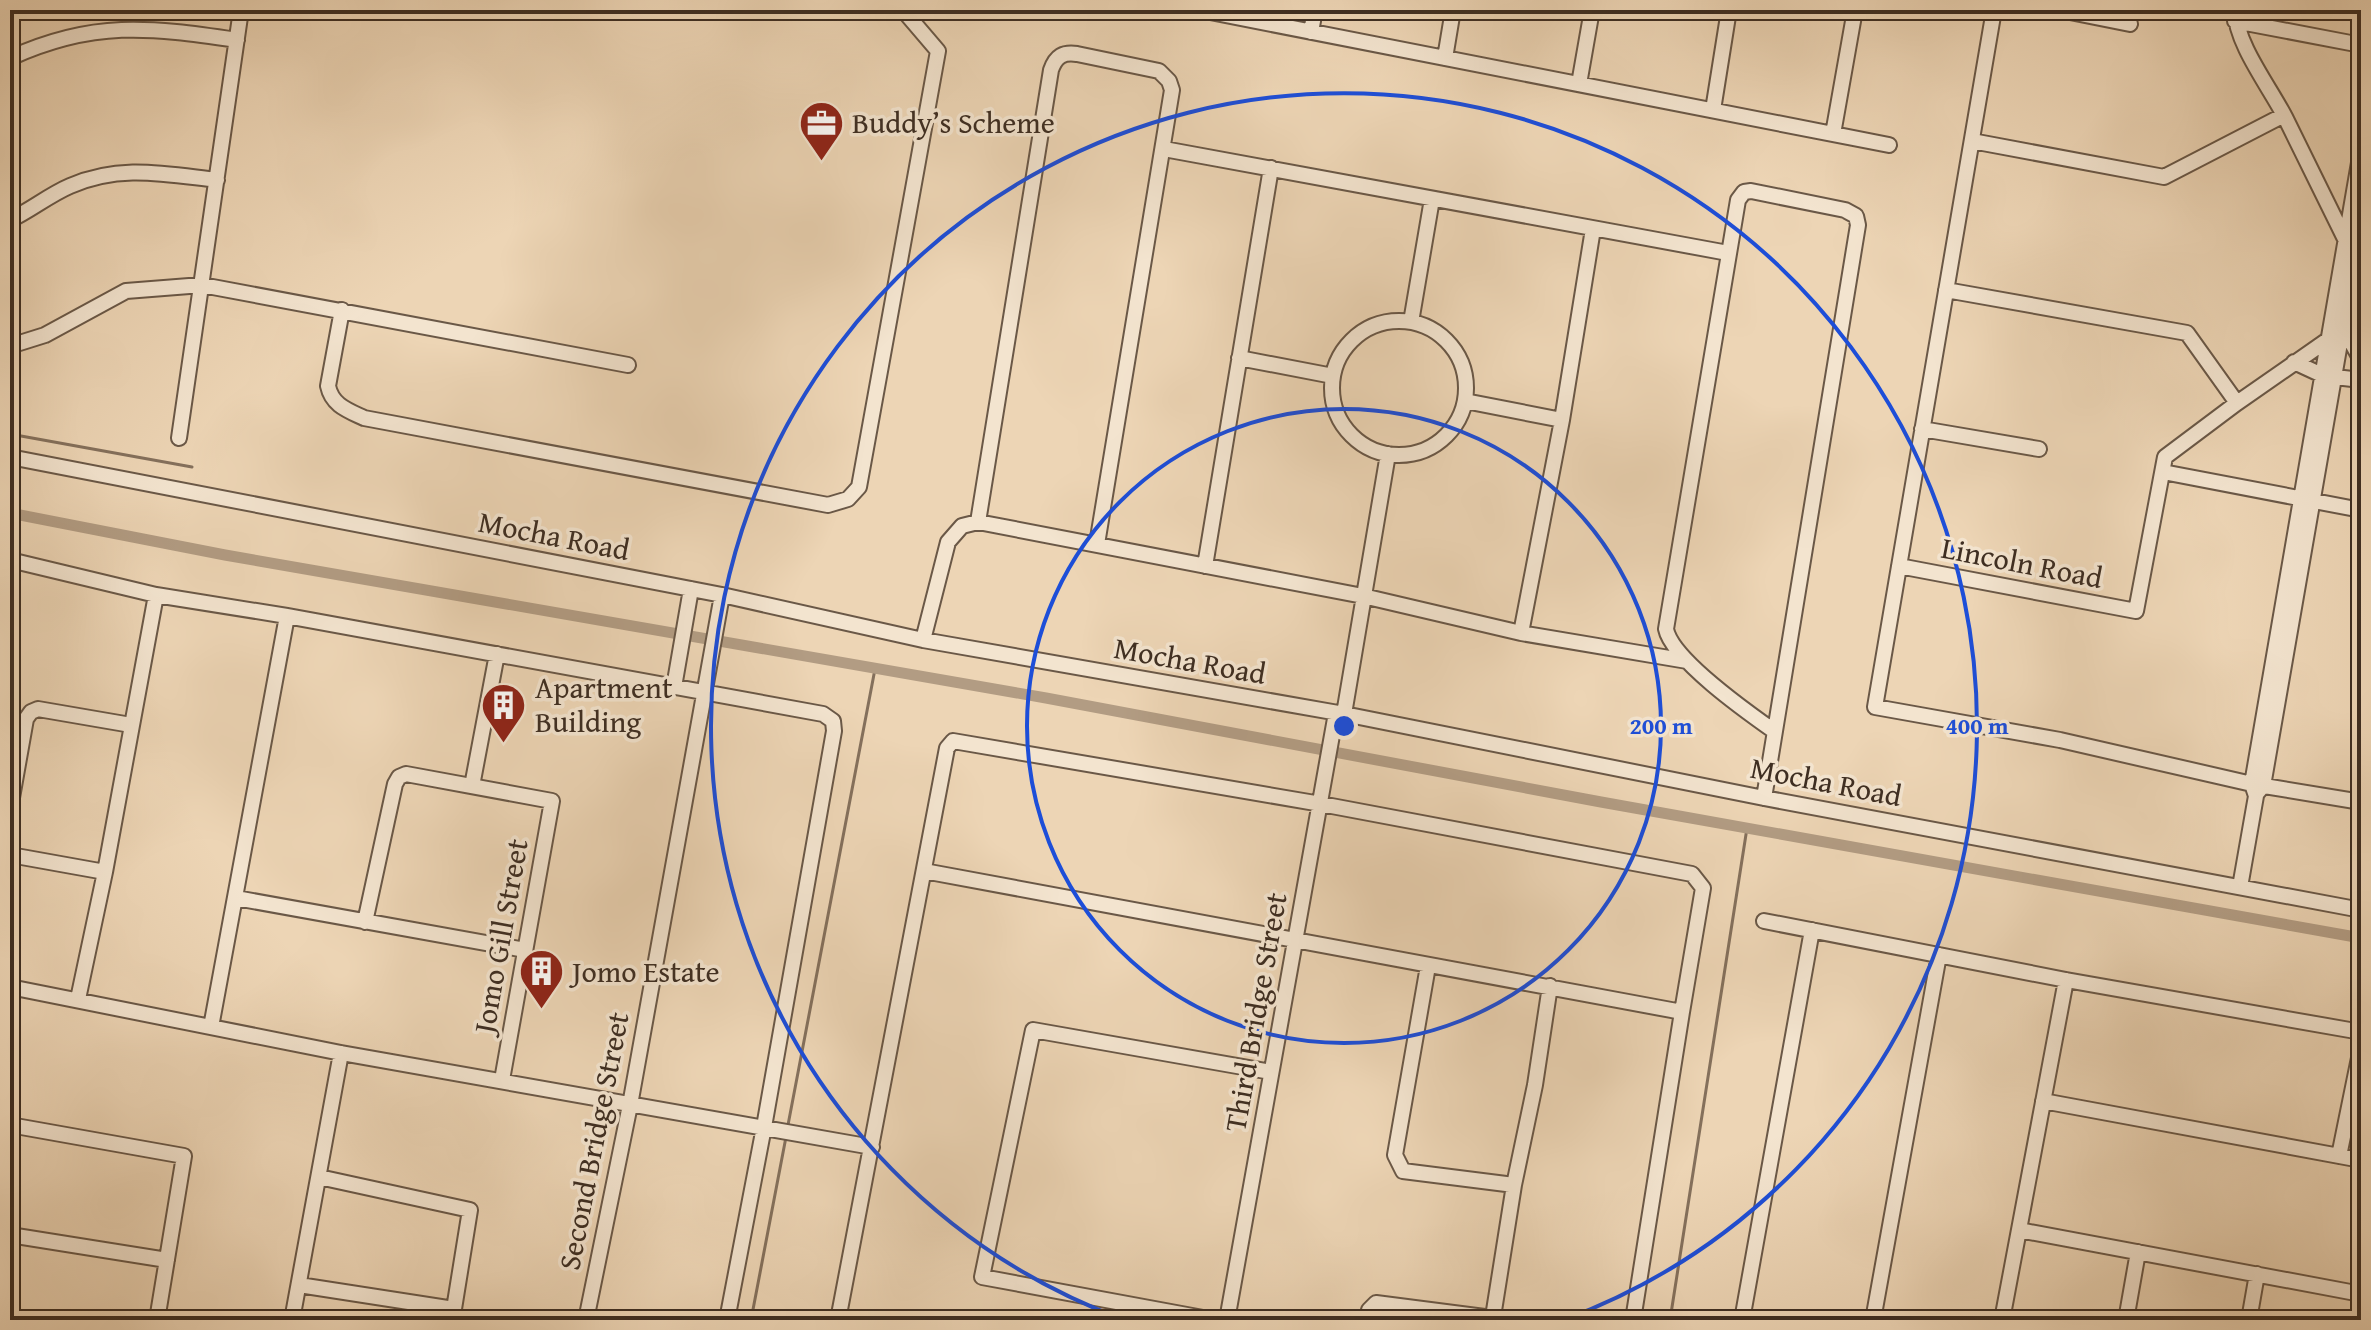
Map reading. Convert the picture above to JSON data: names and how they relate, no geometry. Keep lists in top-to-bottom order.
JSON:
{
  "streets": {
    "street": [
      "Mocha Road",
      "Lincoln Road",
      "Jomo Gill Street",
      "Third Bridge Street",
      "Second Bridge Street"
    ]
  },
  "crossings": [
    ["Mocha Road", "Third Bridge Street"],
    ["Mocha Road", "Second Bridge Street"]
  ],
  "places": {
    "office": ["Buddy’s Scheme"],
    "building": ["Apartment Building", "Jomo Estate"]
  },
  "rings": ["200 m", "400 m"]
}
